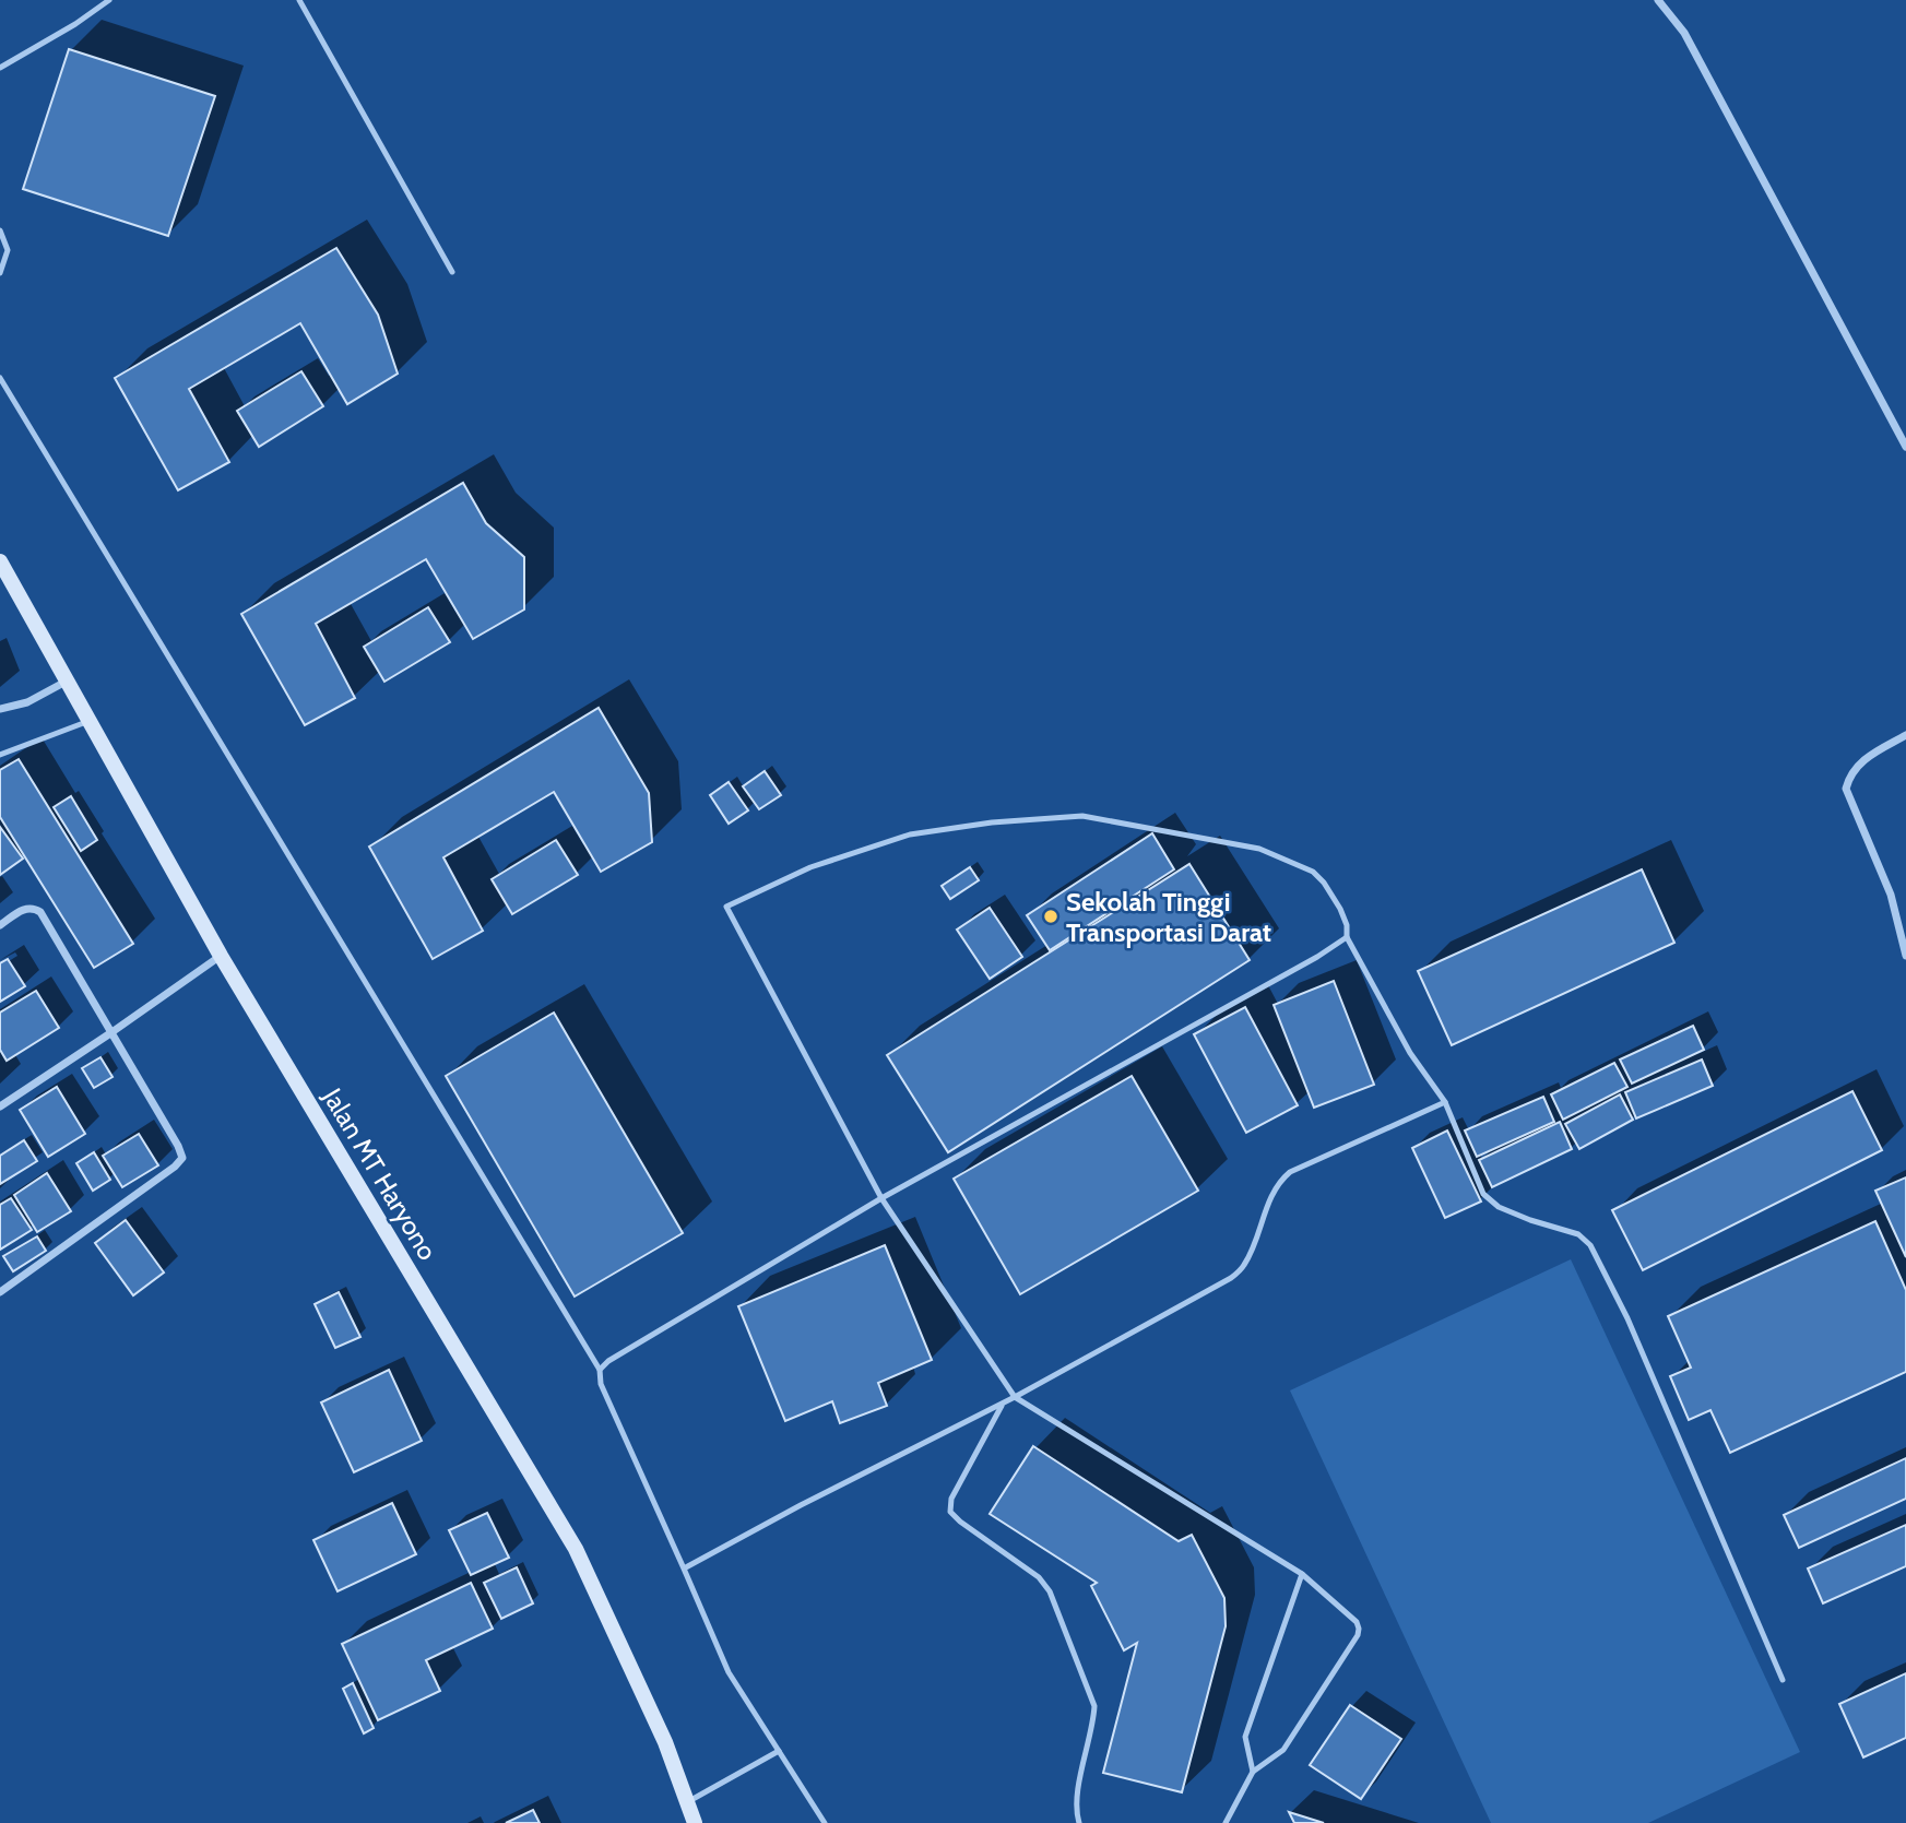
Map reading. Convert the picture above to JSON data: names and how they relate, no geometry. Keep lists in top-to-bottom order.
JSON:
{
  "streets": {
    "main road": ["Jalan MT Haryono"]
  },
  "places": ["Sekolah Tinggi Transportasi Darat"]
}
